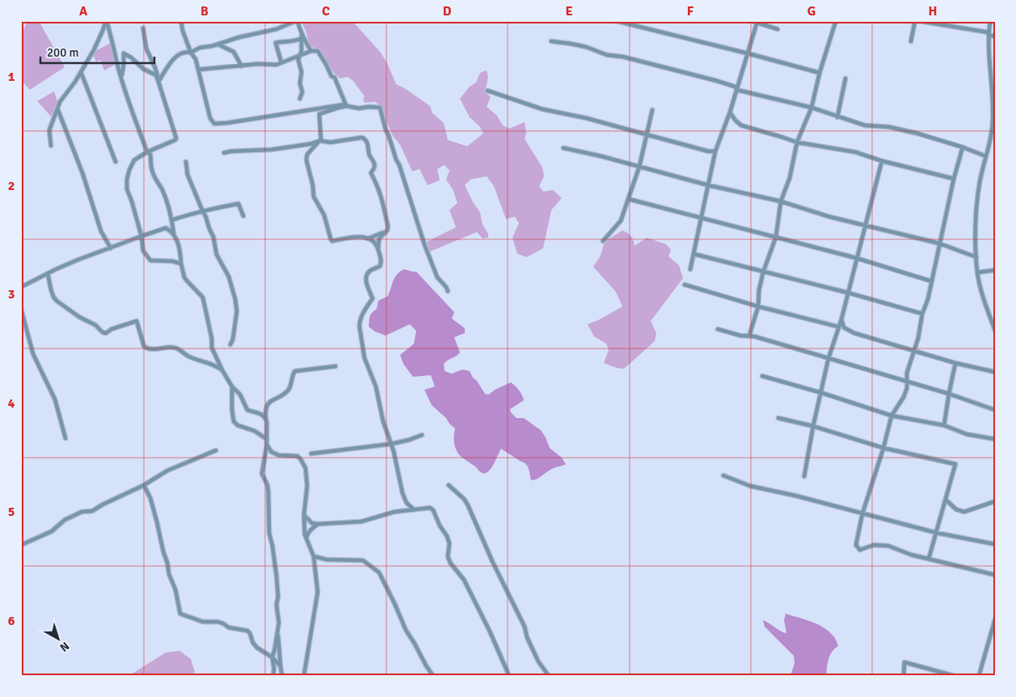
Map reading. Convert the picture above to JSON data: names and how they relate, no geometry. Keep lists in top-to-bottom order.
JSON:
{
  "scale_bar": "200 m",
  "north": "bottom right",
  "grid": {
    "columns": [
      "A",
      "B",
      "C",
      "D",
      "E",
      "F",
      "G",
      "H"
    ],
    "rows": [
      "1",
      "2",
      "3",
      "4",
      "5",
      "6"
    ]
  }
}
